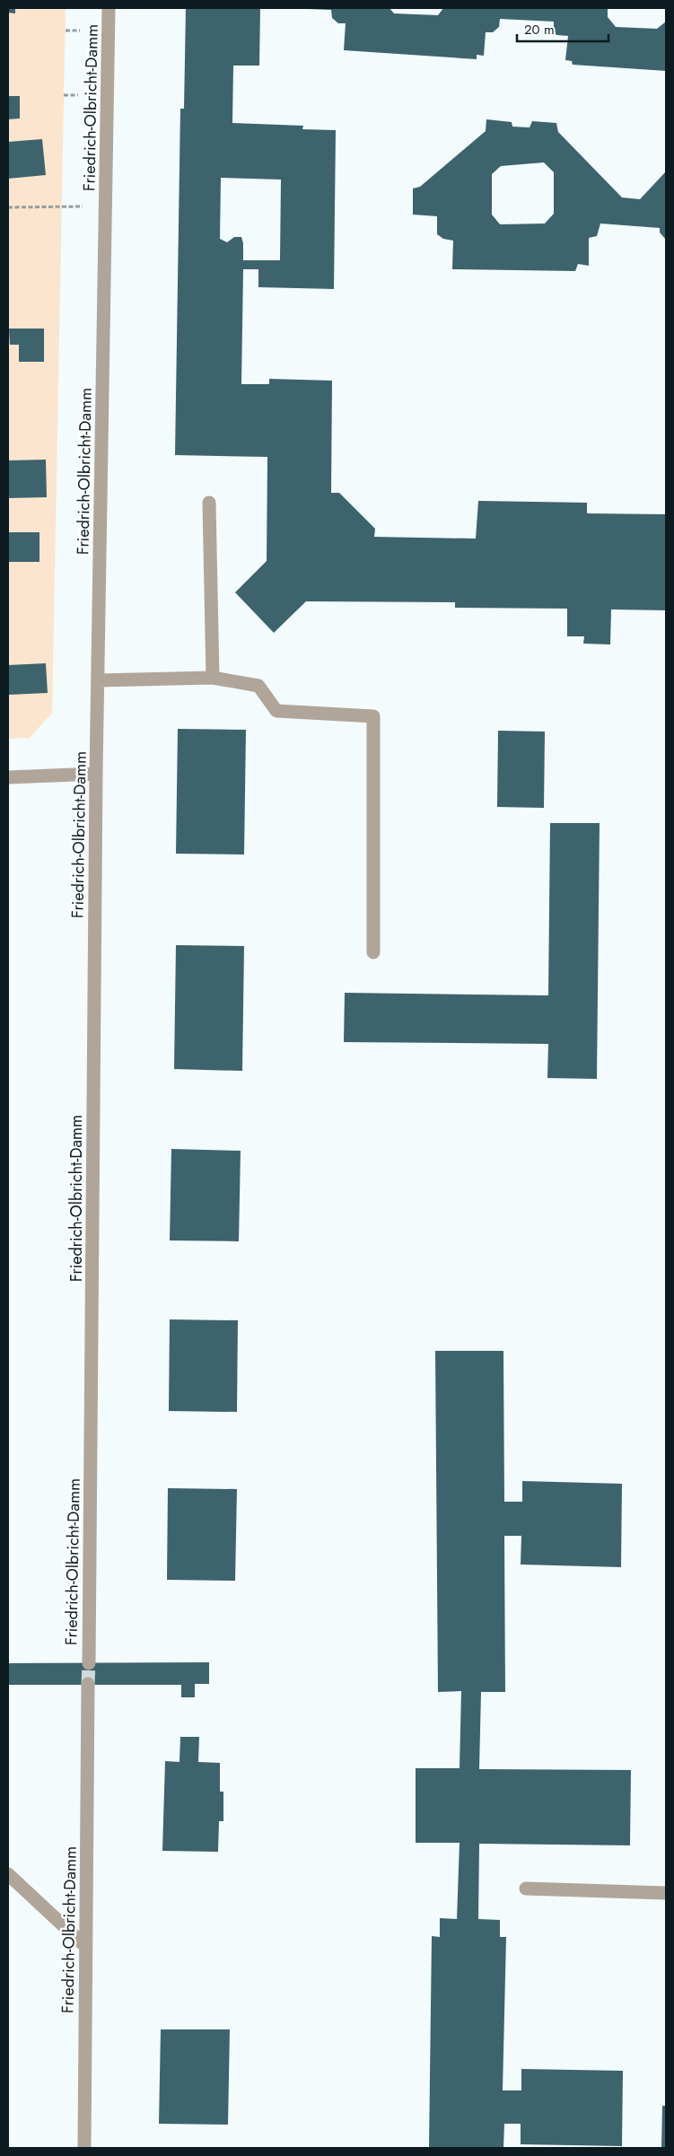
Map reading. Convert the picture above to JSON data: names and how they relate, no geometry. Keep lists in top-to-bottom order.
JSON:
{
  "streets": {
    "street": ["Friedrich-Olbricht-Damm"]
  },
  "scale_bar": "20 m"
}
